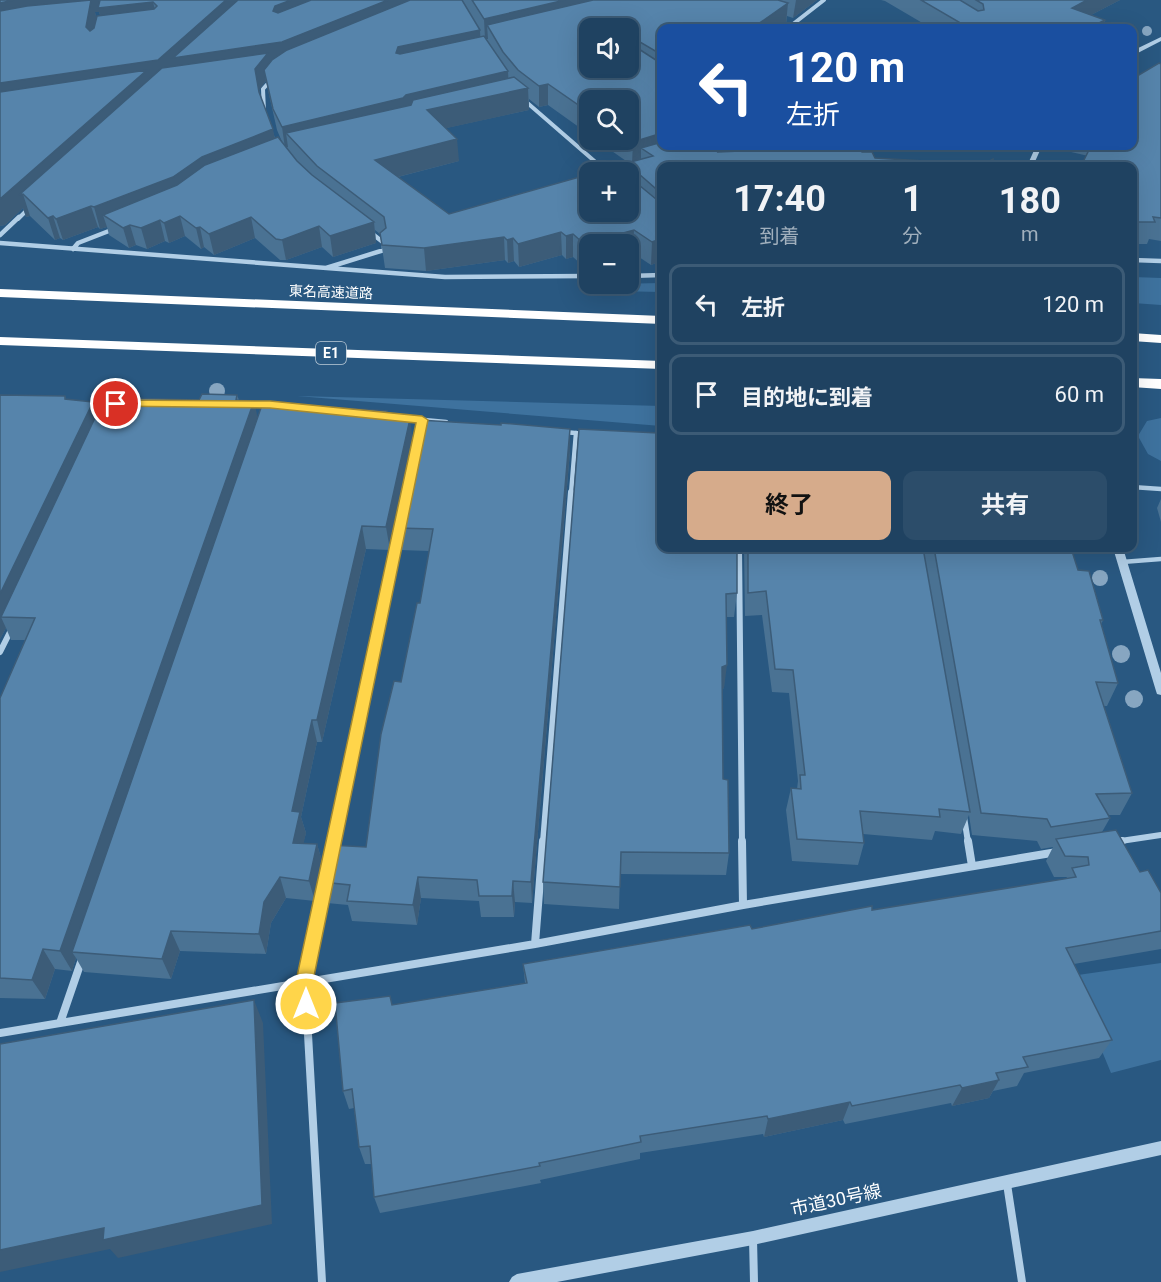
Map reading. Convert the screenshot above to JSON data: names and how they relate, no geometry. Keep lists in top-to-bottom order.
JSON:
{
  "streets": {
    "highway": ["東名高速道路", "E1"],
    "street": ["市道30号線"]
  },
  "page": {
    "map_buttons": ["+", "−"],
    "turn": ["120 m", "左折"],
    "eta": [
      "17:40",
      "到着",
      "1",
      "分",
      "180",
      "m"
    ],
    "list": [
      {
        "name": "左折",
        "value": "120 m"
      },
      {
        "name": "目的地に到着",
        "value": "60 m"
      }
    ],
    "buttons": ["終了", "共有"]
  }
}
